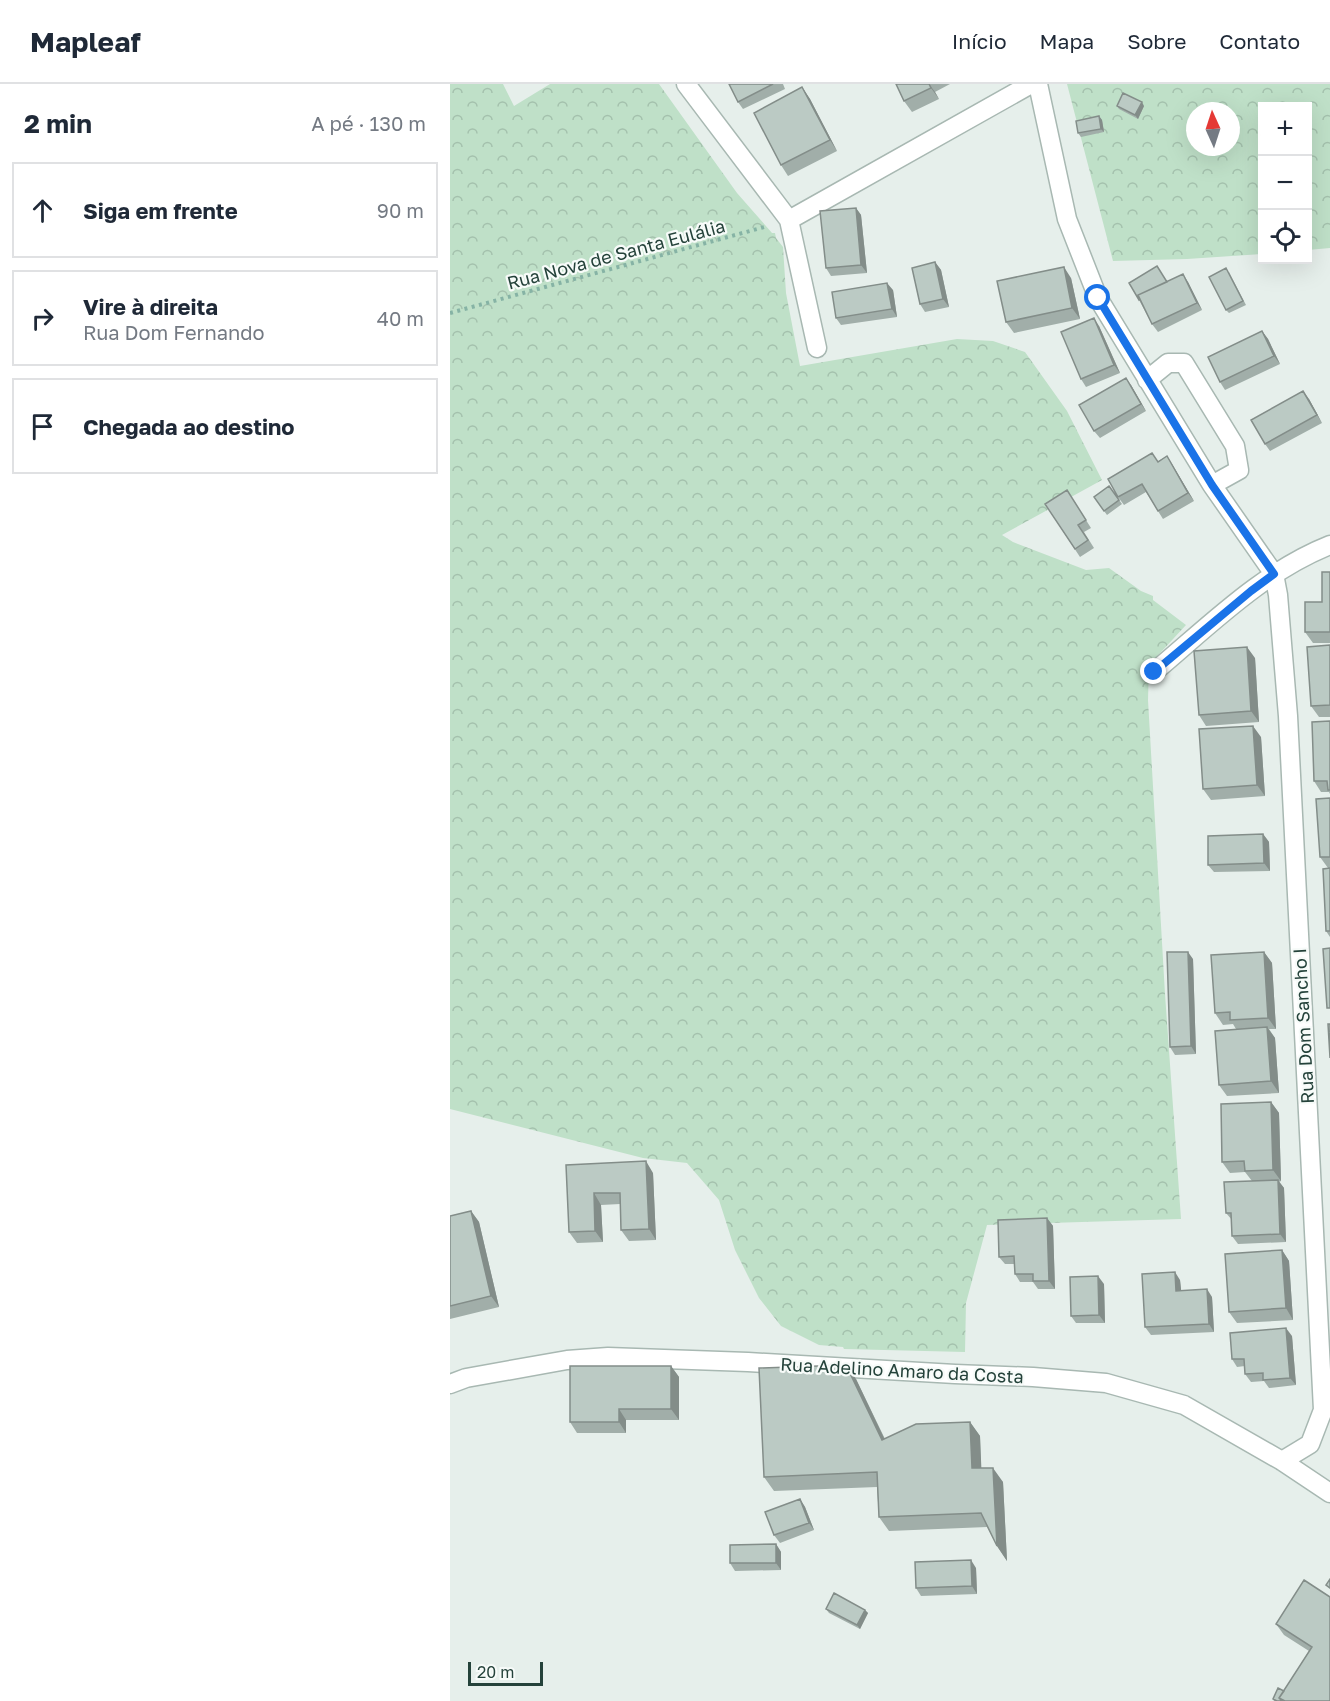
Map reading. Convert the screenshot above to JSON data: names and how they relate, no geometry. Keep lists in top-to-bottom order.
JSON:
{
  "streets": {
    "street": ["Rua Dom Sancho I", "Rua Adelino Amaro da Costa"],
    "path": ["Rua Nova de Santa Eulália"]
  },
  "crossings": [
    ["Rua Dom Sancho I", "Rua Adelino Amaro da Costa"]
  ],
  "scale_bar": "20 m",
  "north": "top",
  "page": {
    "header": "Mapleaf",
    "nav": [
      "Início",
      "Mapa",
      "Sobre",
      "Contato"
    ],
    "heading": ["2 min", "A pé · 130 m"],
    "map_buttons": ["+", "−"],
    "list": [
      ["Siga em frente", "90 m"],
      ["Vire à direita", "Rua Dom Fernando", "40 m"],
      "Chegada ao destino"
    ],
    "scale": "20 m"
  }
}
